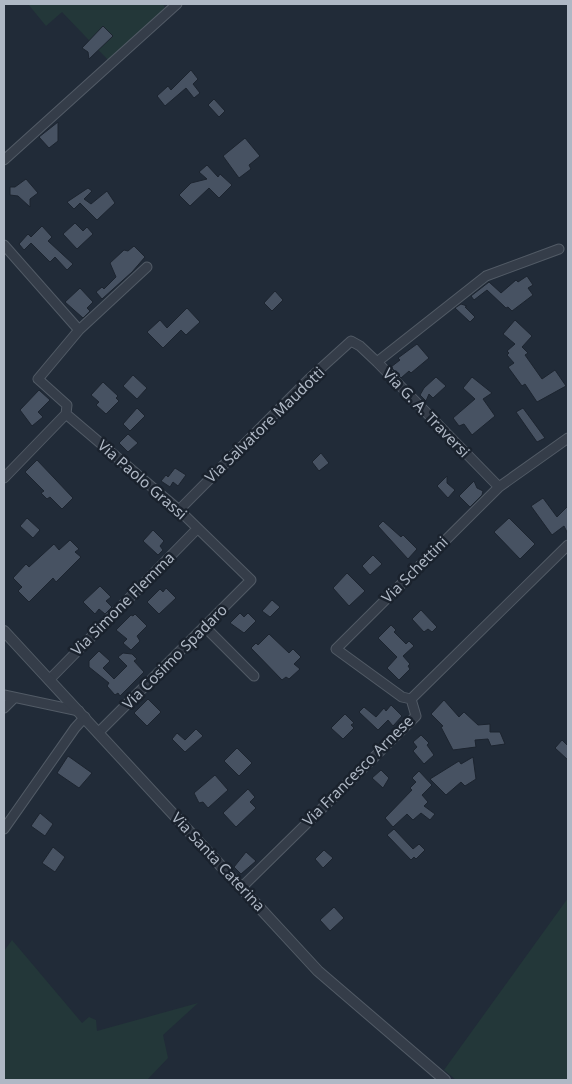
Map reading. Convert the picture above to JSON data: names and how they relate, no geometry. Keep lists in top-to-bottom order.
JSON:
{
  "streets": {
    "street": [
      "Via G. A. Traversi",
      "Via Salvatore Maudotti",
      "Via Paolo Grassi",
      "Via Schettini",
      "Via Simone Flemma",
      "Via Cosimo Spadaro",
      "Via Francesco Arnese",
      "Via Santa Caterina"
    ]
  },
  "crossings": [
    ["Via G. A. Traversi", "Via Salvatore Maudotti"],
    ["Via G. A. Traversi", "Via Schettini"],
    ["Via Salvatore Maudotti", "Via Paolo Grassi"],
    ["Via Paolo Grassi", "Via Simone Flemma"],
    ["Via Paolo Grassi", "Via Cosimo Spadaro"],
    ["Via Schettini", "Via Francesco Arnese"],
    ["Via Simone Flemma", "Via Santa Caterina"],
    ["Via Cosimo Spadaro", "Via Santa Caterina"],
    ["Via Francesco Arnese", "Via Santa Caterina"]
  ]
}
